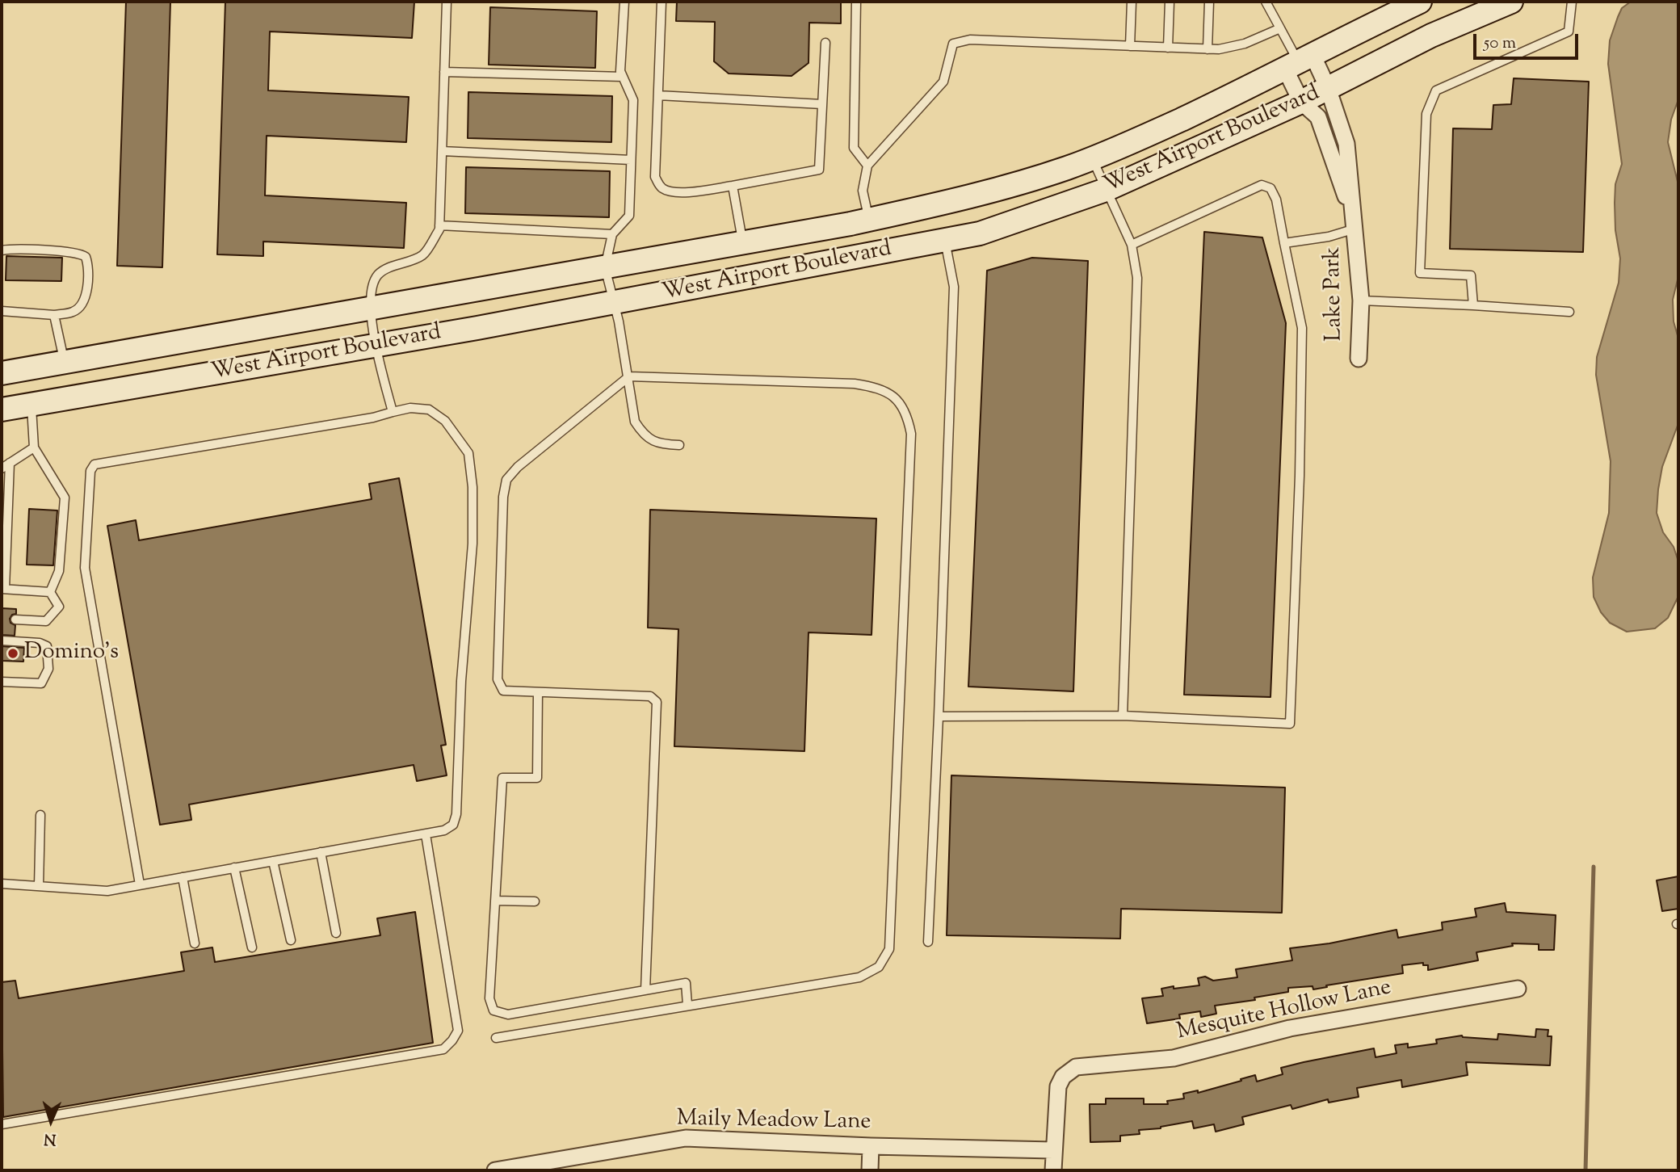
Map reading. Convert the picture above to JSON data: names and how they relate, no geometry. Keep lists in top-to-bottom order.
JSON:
{
  "streets": {
    "main road": ["West Airport Boulevard"],
    "street": ["Lake Park", "Mesquite Hollow Lane", "Maily Meadow Lane"]
  },
  "crossings": [
    ["West Airport Boulevard", "Lake Park"],
    ["Mesquite Hollow Lane", "Maily Meadow Lane"]
  ],
  "places": ["Domino's"],
  "scale_bar": "50 m",
  "north": "bottom"
}
